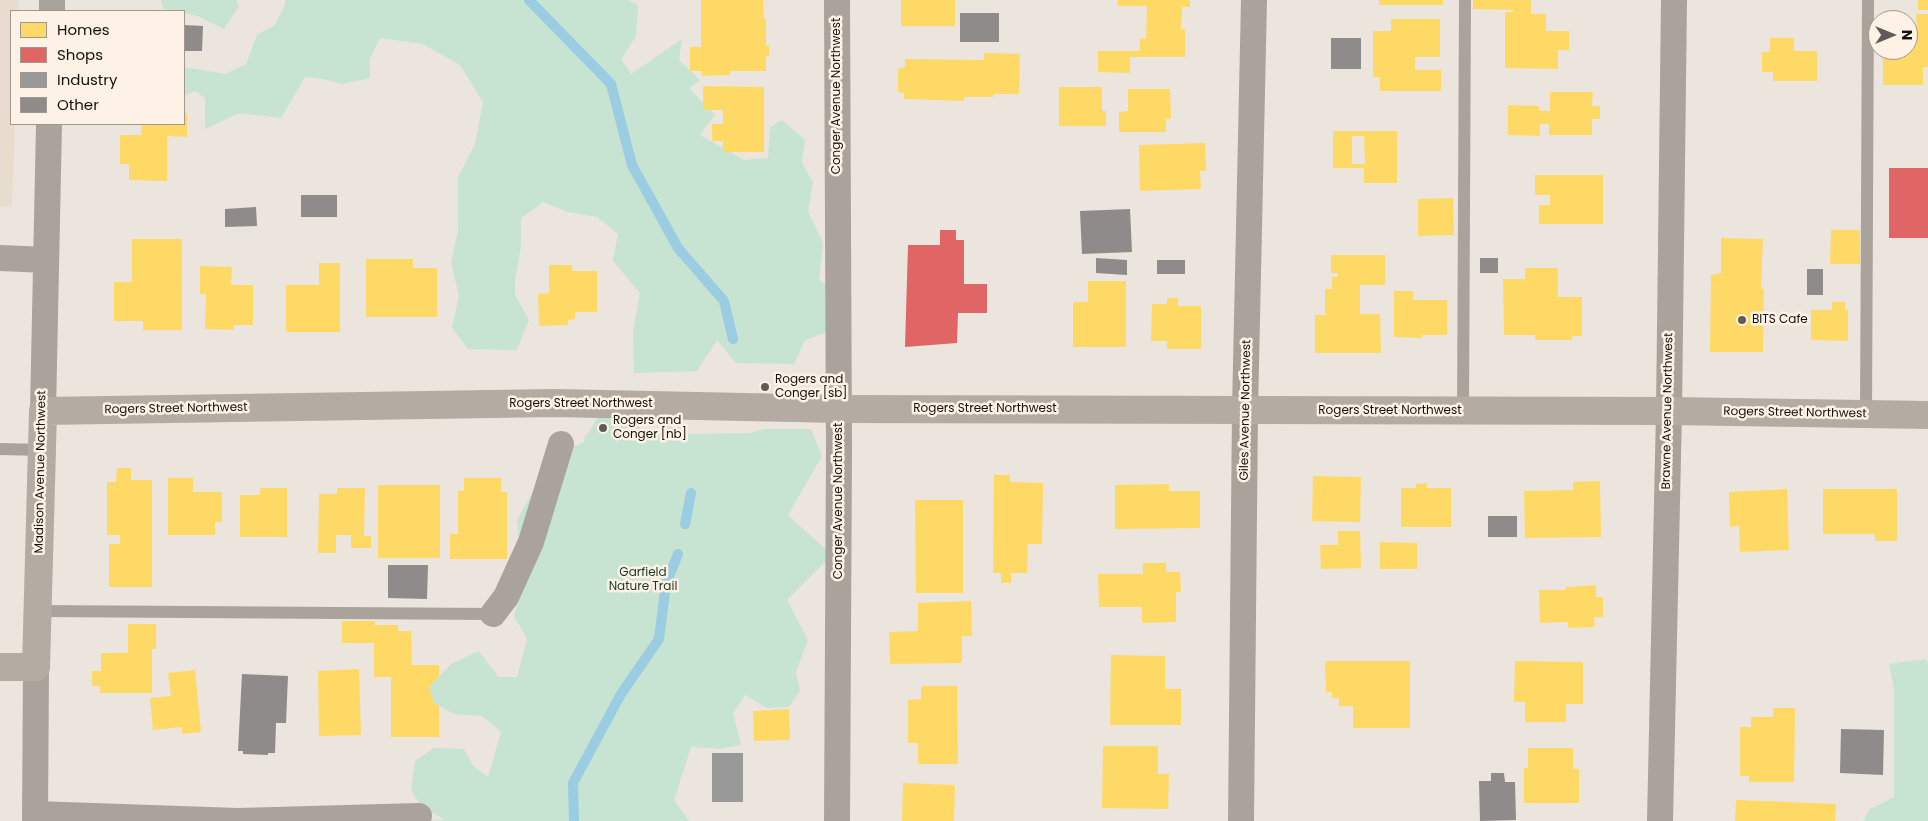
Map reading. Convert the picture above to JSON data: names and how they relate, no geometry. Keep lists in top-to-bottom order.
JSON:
{
  "streets": {
    "street": [
      "Conger Avenue Northwest",
      "Rogers Street Northwest",
      "Giles Avenue Northwest",
      "Brawne Avenue Northwest",
      "Madison Avenue Northwest"
    ]
  },
  "crossings": [
    ["Conger Avenue Northwest", "Rogers Street Northwest"],
    ["Rogers Street Northwest", "Giles Avenue Northwest"],
    ["Rogers Street Northwest", "Brawne Avenue Northwest"],
    ["Rogers Street Northwest", "Madison Avenue Northwest"]
  ],
  "parks": ["Garfield Nature Trail"],
  "places": ["BITS Cafe", "Rogers and Conger [sb]", "Rogers and Conger [nb]"],
  "legend": [
    "Homes",
    "Shops",
    "Industry",
    "Other"
  ],
  "north": "right"
}
